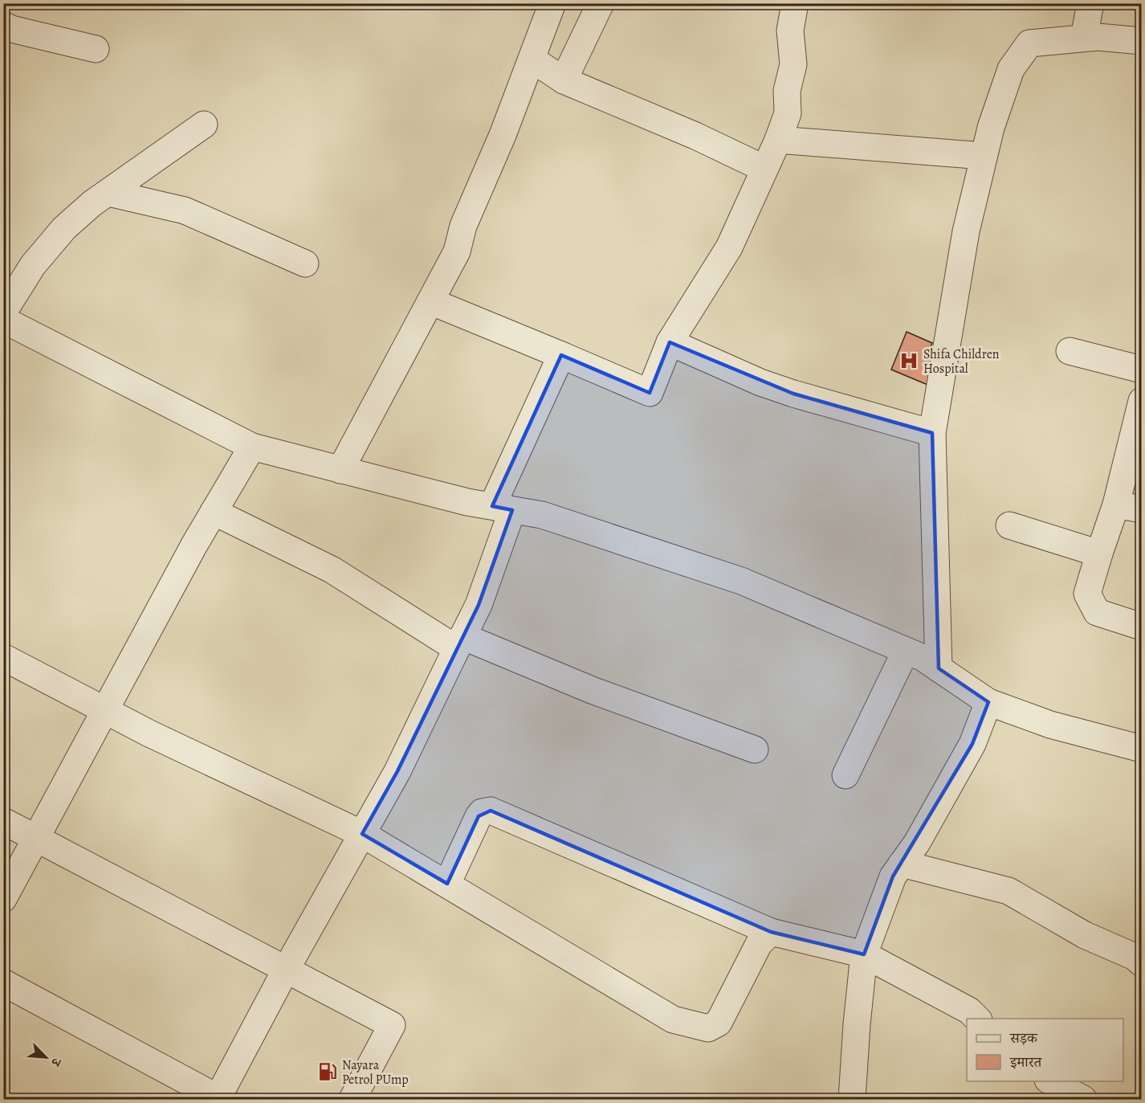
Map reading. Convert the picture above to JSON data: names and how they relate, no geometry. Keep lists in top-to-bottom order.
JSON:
{
  "places": {
    "hospital": ["Shifa Children Hospital"],
    "fuel station": ["Nayara Petrol PUmp"]
  },
  "legend": ["सड़क", "इमारत"],
  "north": "bottom right"
}
